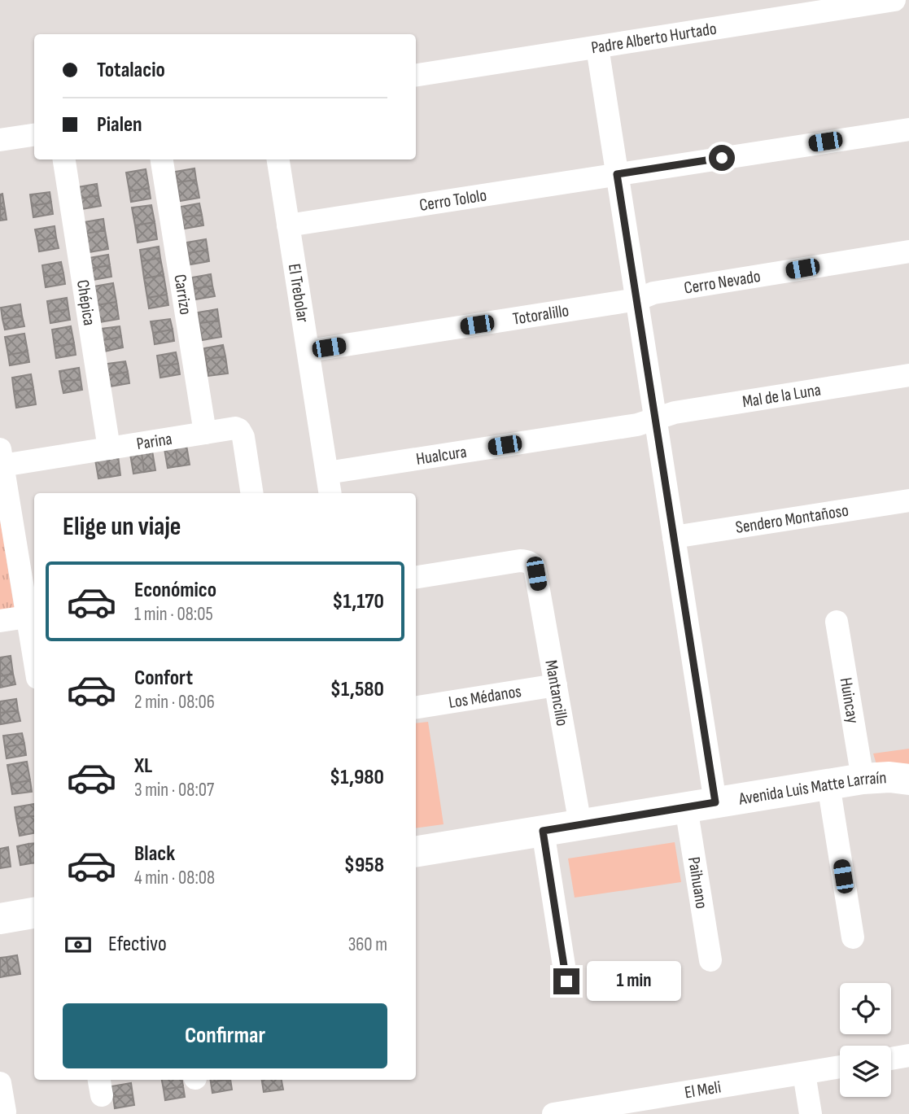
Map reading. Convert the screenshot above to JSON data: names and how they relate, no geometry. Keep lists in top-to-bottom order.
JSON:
{
  "streets": {
    "street": [
      "Padre Alberto Hurtado",
      "Cerro Tololo",
      "Cerro Nevado",
      "El Trebolar",
      "Carrizo",
      "Chépica",
      "Totoralillo",
      "Mal de la Luna",
      "Parina",
      "Hualcura",
      "Sendero Montañoso",
      "Mantancillo",
      "Los Médanos",
      "Huincay",
      "Avenida Luis Matte Larraín",
      "Paihuano",
      "El Meli"
    ]
  },
  "crossings": [
    ["Padre Alberto Hurtado", "Paihuano"],
    ["Cerro Tololo", "El Trebolar"],
    ["Cerro Tololo", "Paihuano"],
    ["Cerro Nevado", "Totoralillo"],
    ["Cerro Nevado", "Paihuano"],
    ["El Trebolar", "Totoralillo"],
    ["El Trebolar", "Hualcura"],
    ["Carrizo", "Parina"],
    ["Chépica", "Parina"],
    ["Totoralillo", "Paihuano"],
    ["Mal de la Luna", "Hualcura"],
    ["Mal de la Luna", "Paihuano"],
    ["Hualcura", "Paihuano"],
    ["Sendero Montañoso", "Paihuano"],
    ["Mantancillo", "Los Médanos"],
    ["Mantancillo", "Avenida Luis Matte Larraín"],
    ["Huincay", "Avenida Luis Matte Larraín"],
    ["Avenida Luis Matte Larraín", "Paihuano"]
  ],
  "page": {
    "banner": ["Totalacio", "Pialen"],
    "heading": "Elige un viaje",
    "list": [
      {
        "name": "Económico",
        "note": "1 min · 08:05",
        "value": "$1,170"
      },
      {
        "name": "Confort",
        "note": "2 min · 08:06",
        "value": "$1,580"
      },
      {
        "name": "XL",
        "note": "3 min · 08:07",
        "value": "$1,980"
      },
      {
        "name": "Black",
        "note": "4 min · 08:08",
        "value": "$958"
      }
    ],
    "pay": ["Efectivo", "360 m"],
    "bubble": "1 min",
    "buttons": "Confirmar"
  }
}
